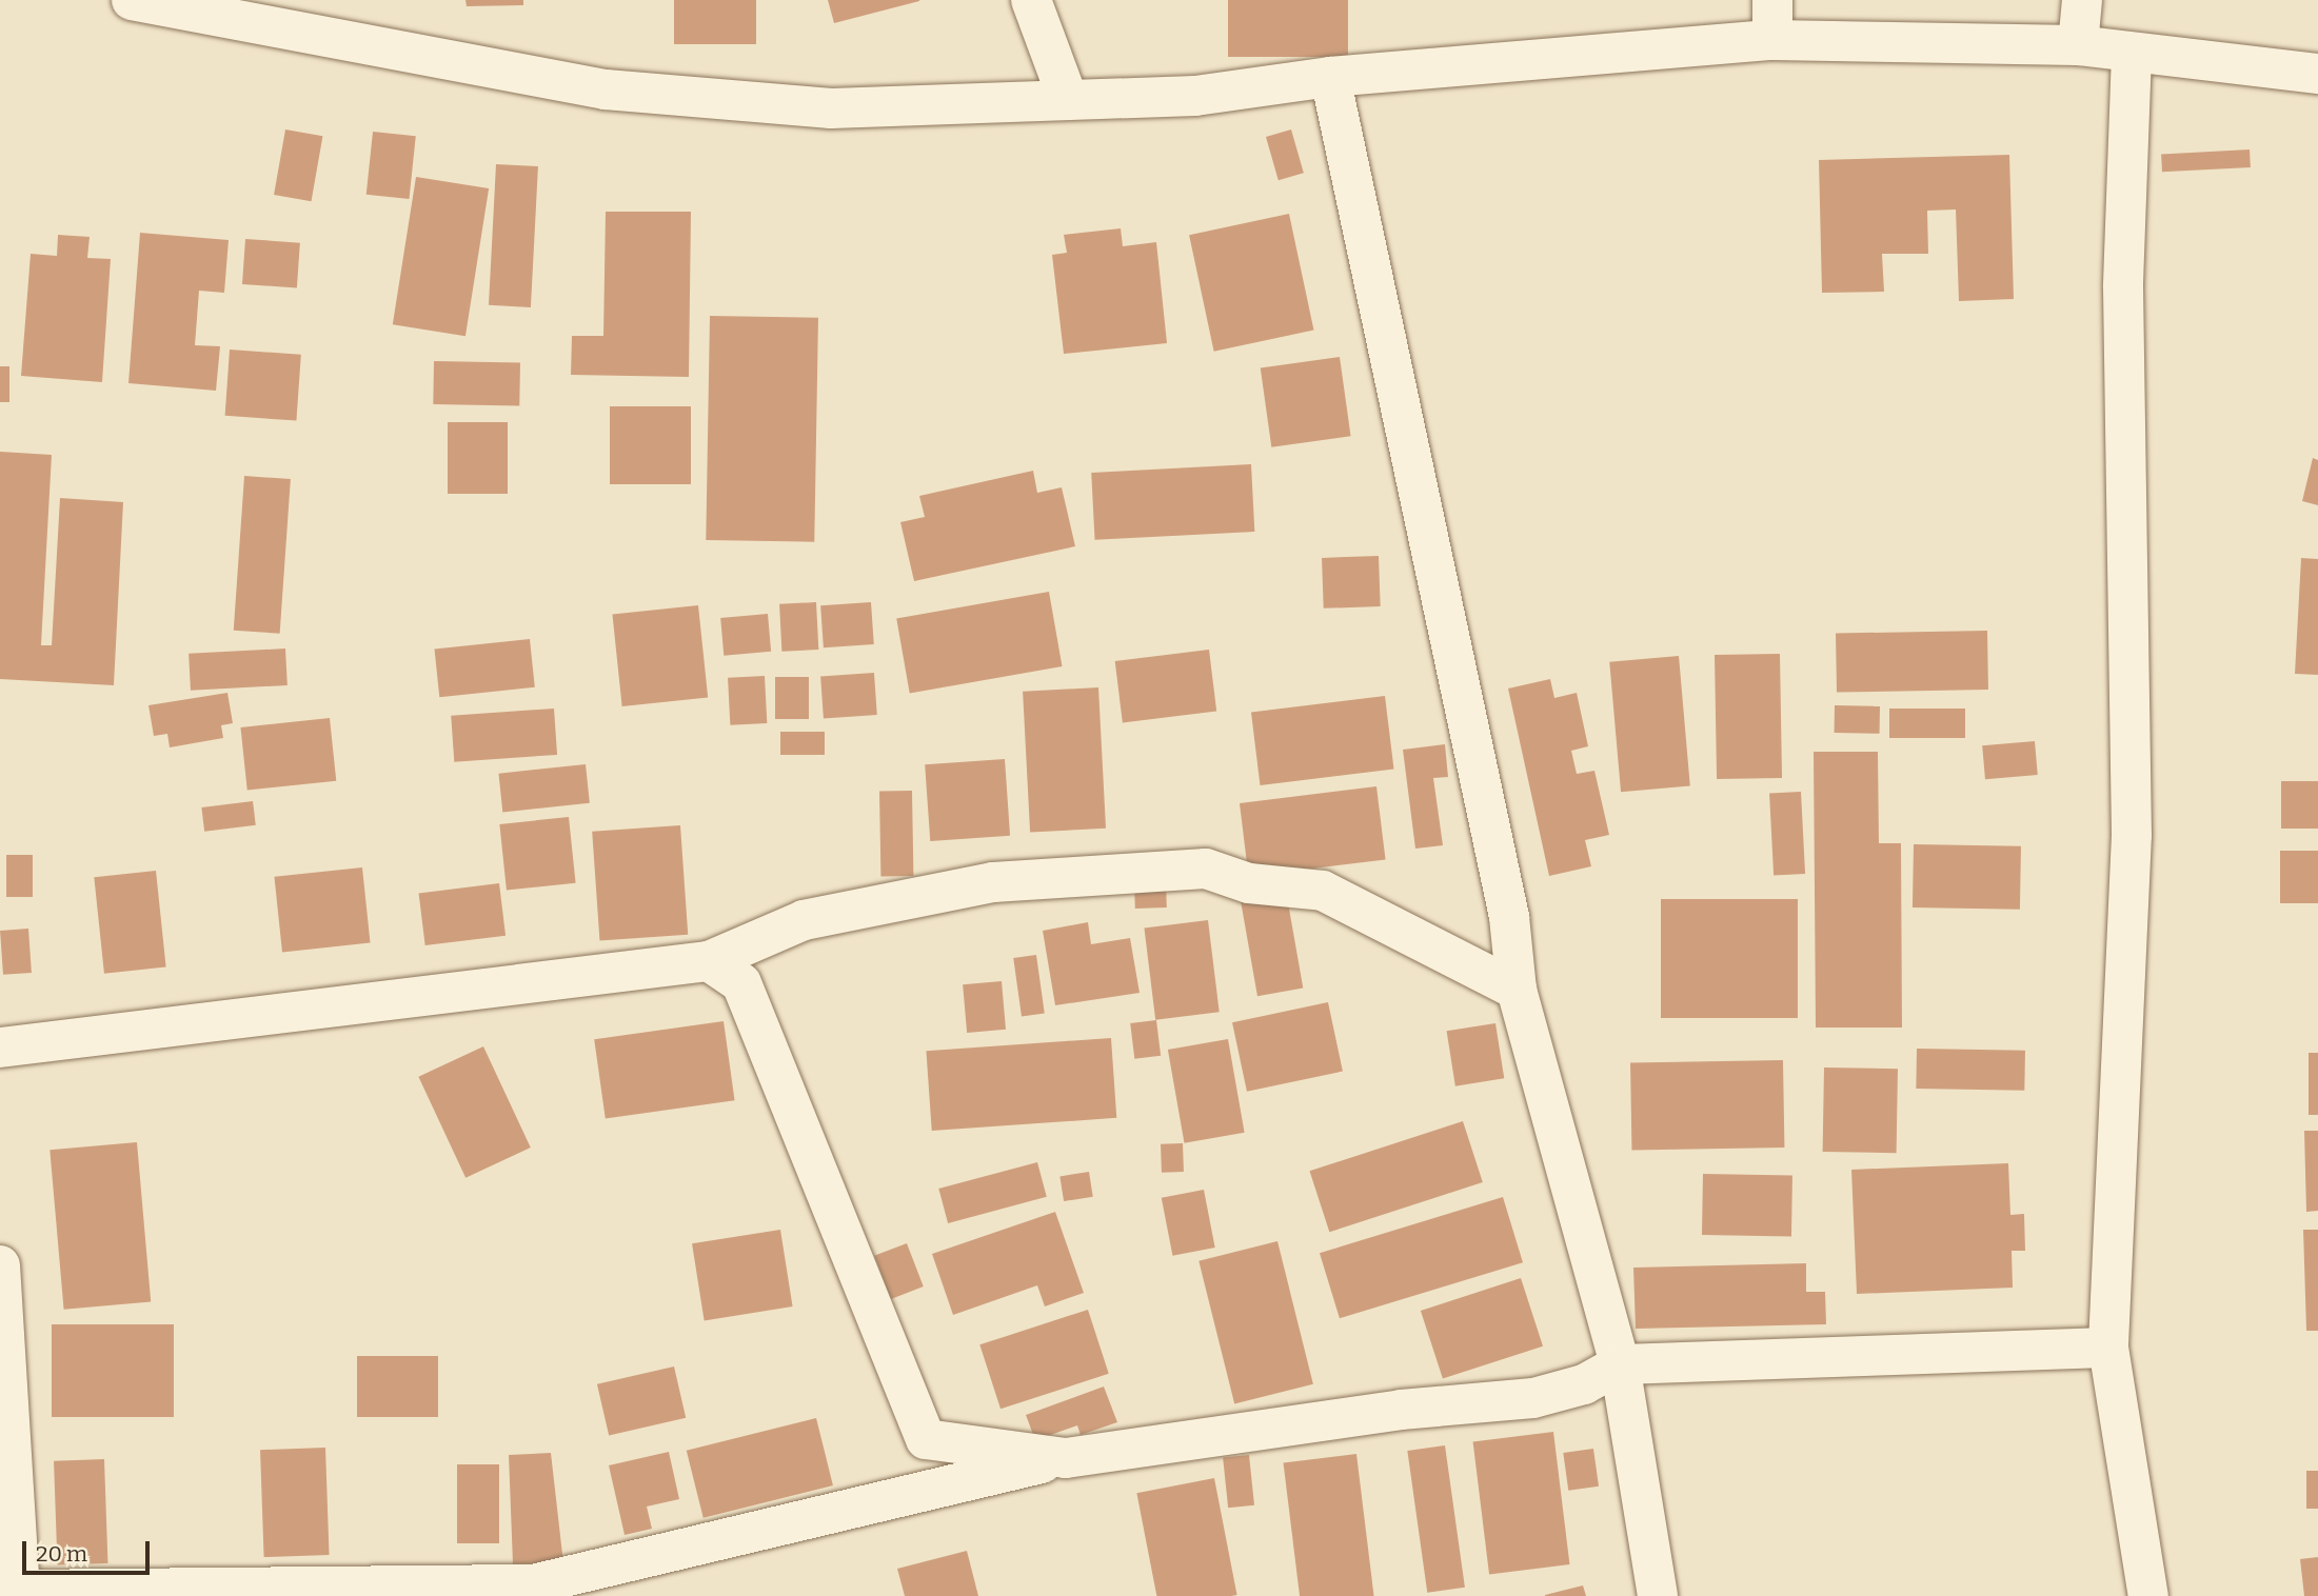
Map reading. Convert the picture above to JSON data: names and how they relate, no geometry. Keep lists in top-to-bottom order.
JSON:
{
  "scale_bar": "20 m"
}
